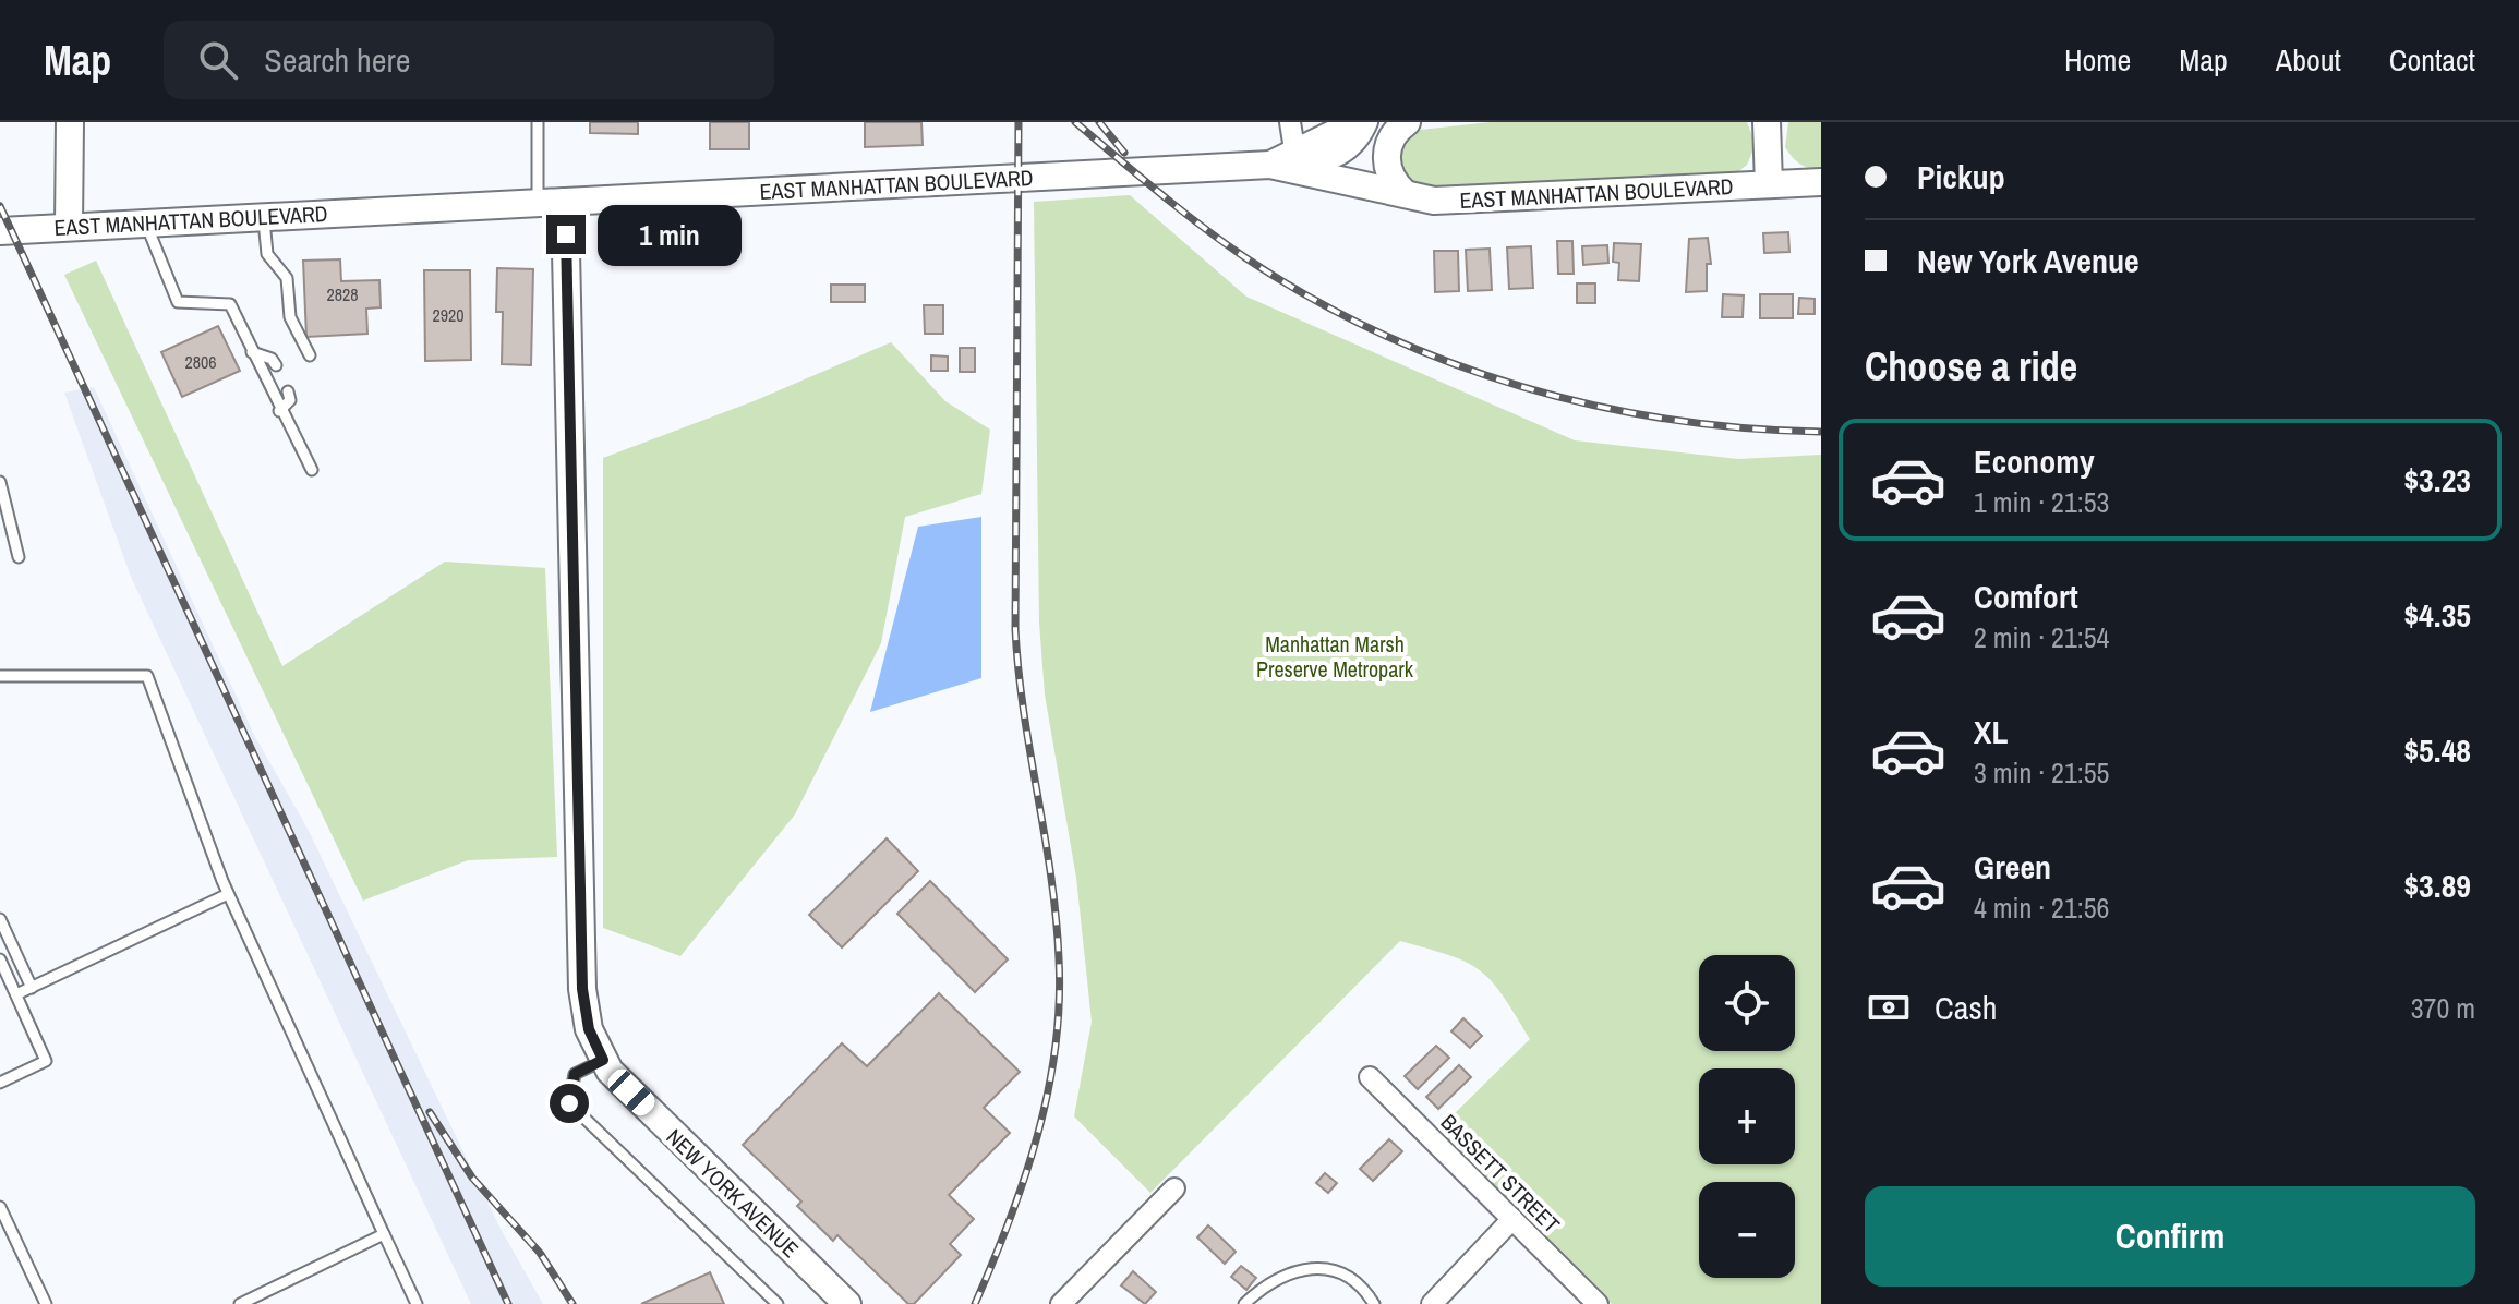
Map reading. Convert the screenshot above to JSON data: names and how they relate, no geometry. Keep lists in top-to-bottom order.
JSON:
{
  "streets": {
    "street": ["EAST MANHATTAN BOULEVARD", "BASSETT STREET", "NEW YORK AVENUE"]
  },
  "crossings": [
    ["EAST MANHATTAN BOULEVARD", "NEW YORK AVENUE"]
  ],
  "parks": ["Manhattan Marsh Preserve Metropark"],
  "house_numbers": ["2828", "2920", "2806"],
  "page": {
    "header": "Map",
    "search": "Search here",
    "nav": [
      "Home",
      "Map",
      "About",
      "Contact"
    ],
    "banner": ["Pickup", "New York Avenue"],
    "bubble": "1 min",
    "heading": "Choose a ride",
    "list": [
      {
        "name": "Economy",
        "note": "1 min · 21:53",
        "value": "$3.23"
      },
      {
        "name": "Comfort",
        "note": "2 min · 21:54",
        "value": "$4.35"
      },
      {
        "name": "XL",
        "note": "3 min · 21:55",
        "value": "$5.48"
      },
      {
        "name": "Green",
        "note": "4 min · 21:56",
        "value": "$3.89"
      }
    ],
    "map_buttons": ["+", "−"],
    "pay": ["Cash", "370 m"],
    "buttons": "Confirm"
  }
}
